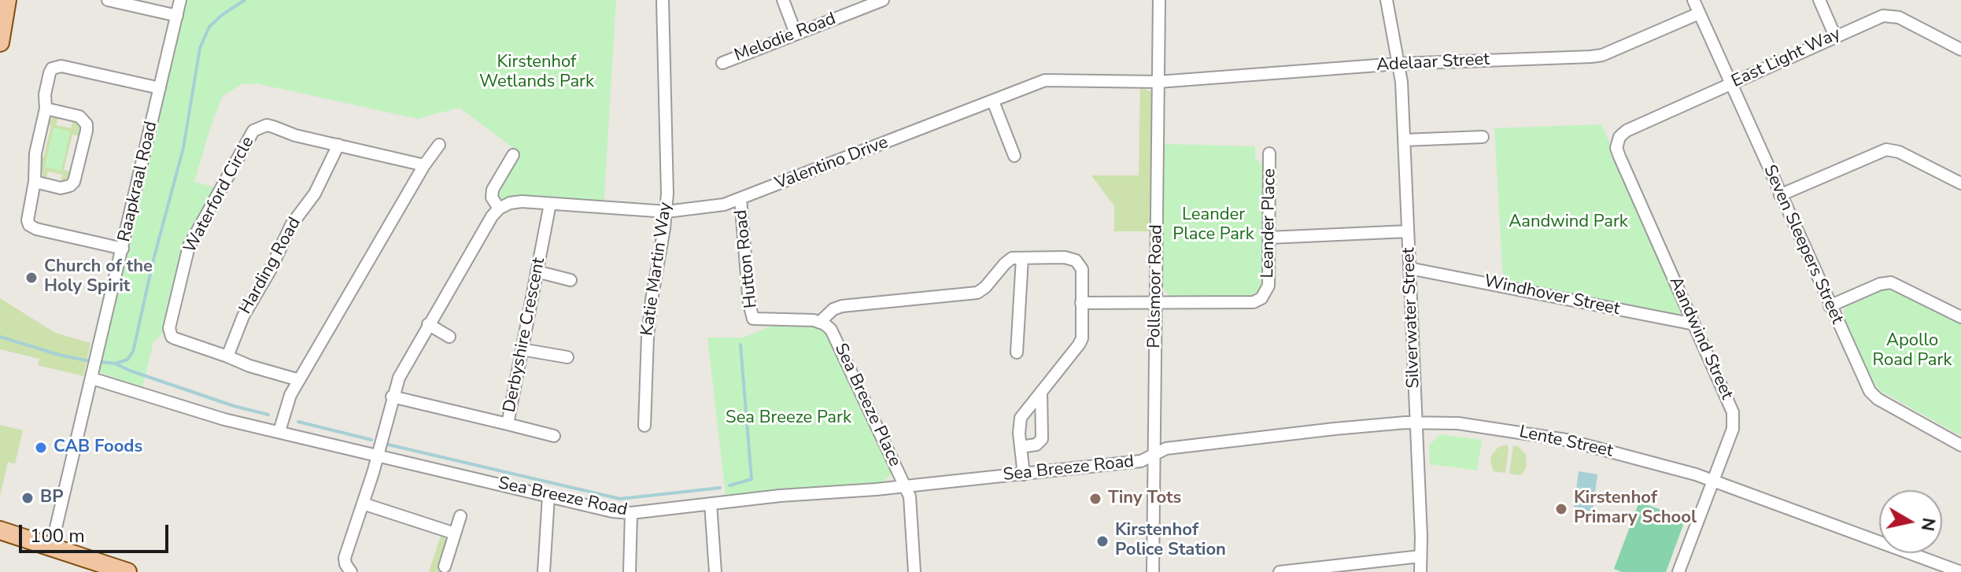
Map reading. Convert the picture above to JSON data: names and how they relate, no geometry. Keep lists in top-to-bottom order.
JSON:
{
  "streets": {
    "street": [
      "Melodie Road",
      "East Light Way",
      "Adelaar Street",
      "Valentino Drive",
      "Raapkraal Road",
      "Waterford Circle",
      "Leander Place",
      "Seven Sleepers Street",
      "Hutton Road",
      "Harding Road",
      "Katie Martin Way",
      "Pollsmoor Road",
      "Windhover Street",
      "Silverwater Street",
      "Derbyshire Crescent",
      "Aandwind Street",
      "Sea Breeze Place",
      "Lente Street",
      "Sea Breeze Road"
    ]
  },
  "crossings": [
    ["East Light Way", "Seven Sleepers Street"],
    ["East Light Way", "Aandwind Street"],
    ["Adelaar Street", "Valentino Drive"],
    ["Adelaar Street", "Seven Sleepers Street"],
    ["Adelaar Street", "Pollsmoor Road"],
    ["Adelaar Street", "Silverwater Street"],
    ["Valentino Drive", "Hutton Road"],
    ["Valentino Drive", "Katie Martin Way"],
    ["Valentino Drive", "Pollsmoor Road"],
    ["Valentino Drive", "Derbyshire Crescent"],
    ["Raapkraal Road", "Sea Breeze Road"],
    ["Waterford Circle", "Harding Road"],
    ["Leander Place", "Pollsmoor Road"],
    ["Hutton Road", "Sea Breeze Place"],
    ["Pollsmoor Road", "Lente Street"],
    ["Pollsmoor Road", "Sea Breeze Road"],
    ["Windhover Street", "Silverwater Street"],
    ["Windhover Street", "Aandwind Street"],
    ["Silverwater Street", "Lente Street"],
    ["Aandwind Street", "Lente Street"],
    ["Sea Breeze Place", "Sea Breeze Road"],
    ["Lente Street", "Sea Breeze Road"]
  ],
  "parks": [
    "Kirstenhof Wetlands Park",
    "Leander Place Park",
    "Aandwind Park",
    "Apollo Road Park",
    "Sea Breeze Park"
  ],
  "places": [
    "Church of the Holy Spirit",
    "CAB Foods",
    "BP",
    "Tiny Tots",
    "Kirstenhof Primary School",
    "Kirstenhof Police Station"
  ],
  "scale_bar": "100 m",
  "north": "right"
}
